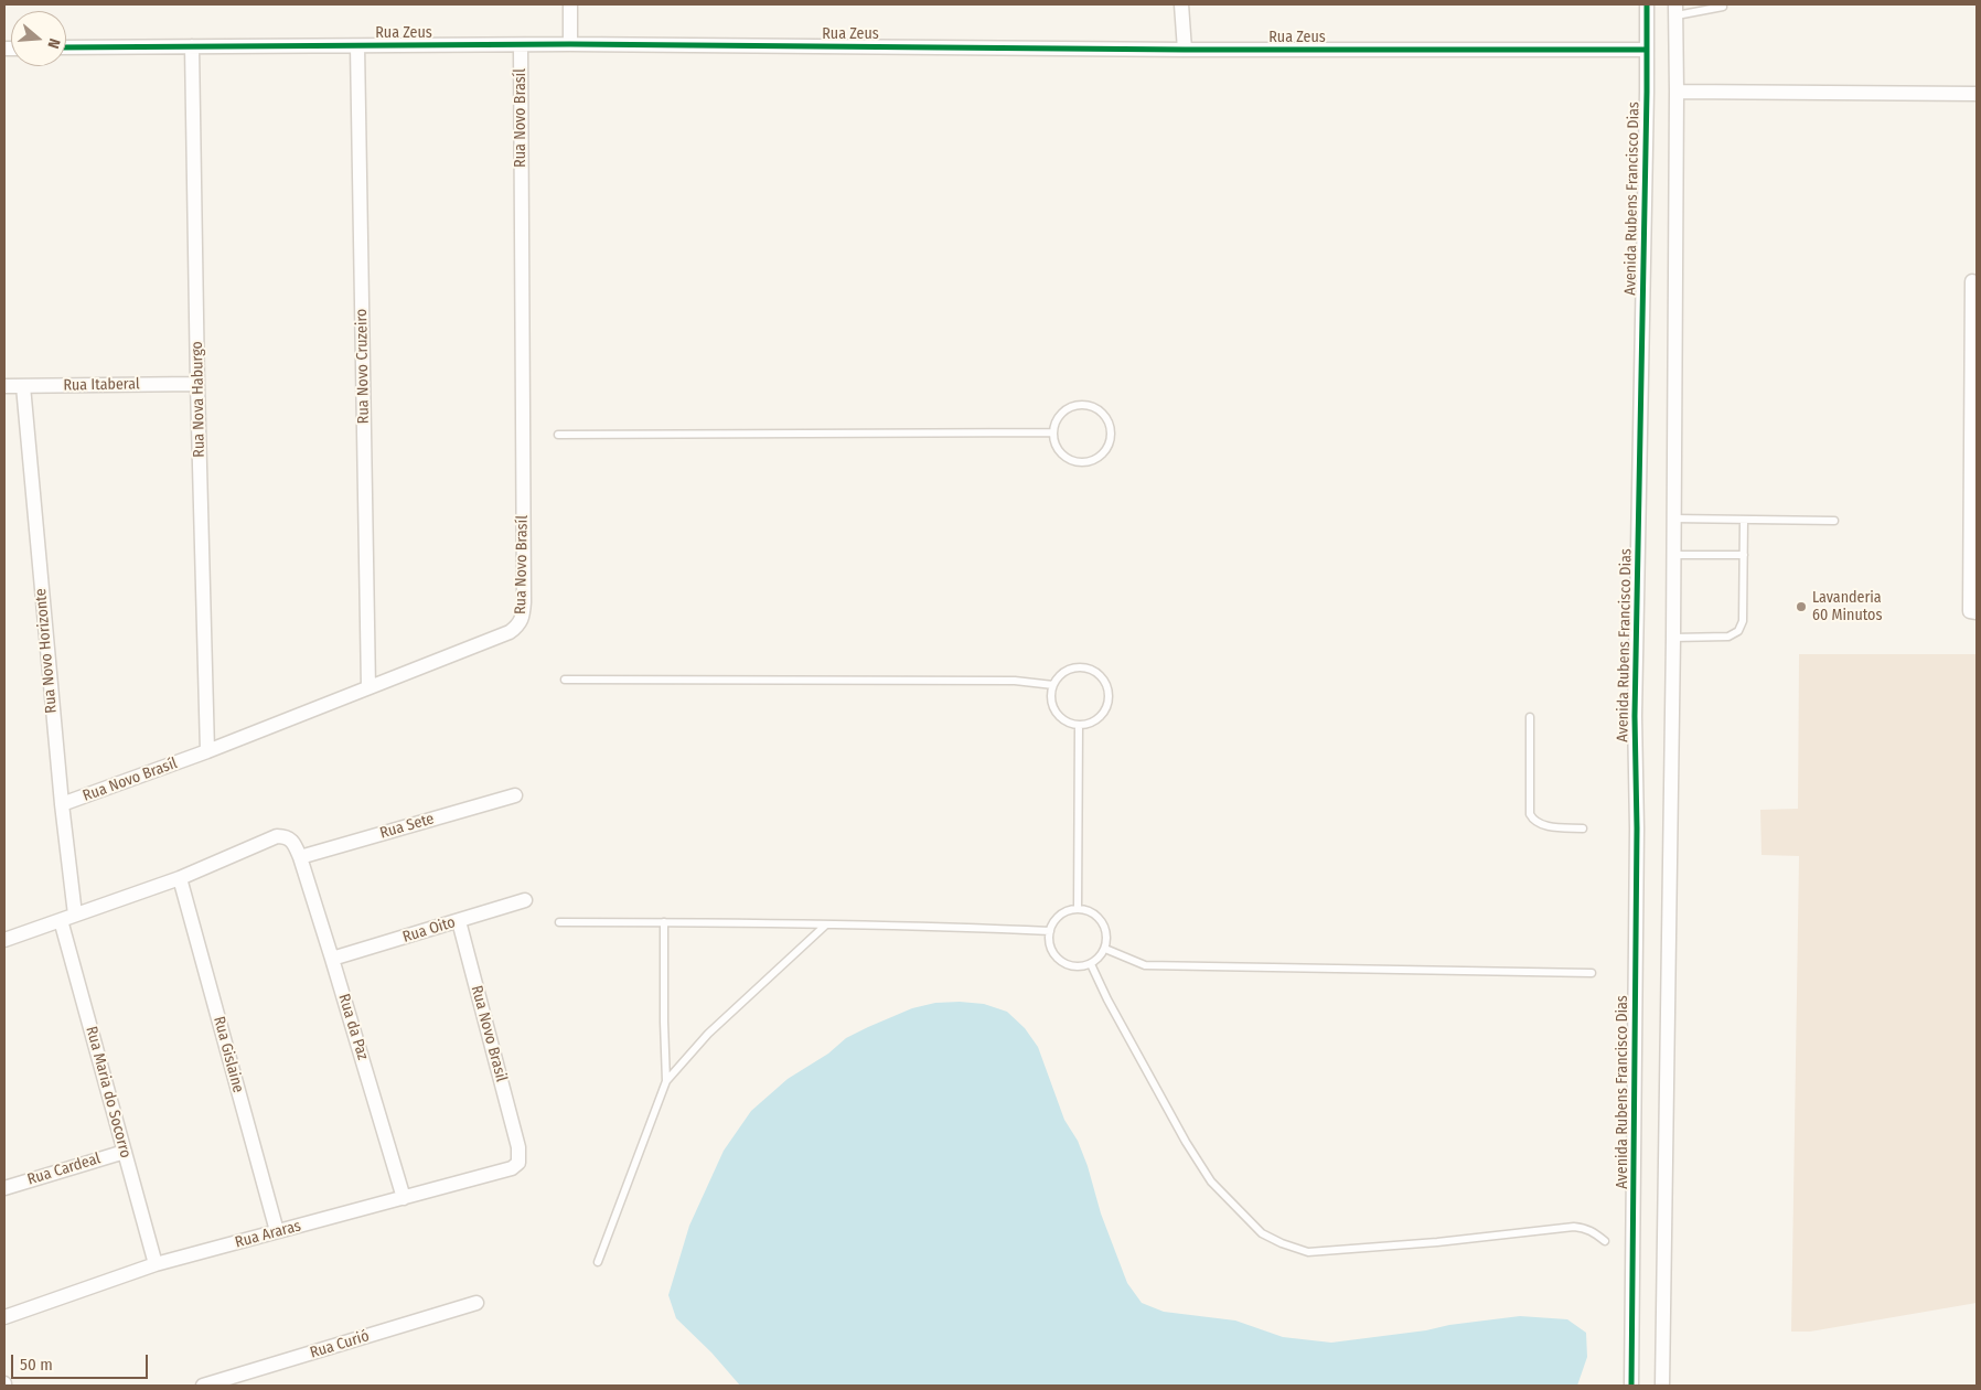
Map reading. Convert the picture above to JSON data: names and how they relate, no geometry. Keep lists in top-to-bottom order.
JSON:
{
  "streets": {
    "street": [
      "Rua Zeus",
      "Rua Novo Brasíl",
      "Avenida Rubens Francisco Dias",
      "Rua Novo Cruzeiro",
      "Rua Itaberal",
      "Rua Nova Haburgo",
      "Rua Novo Horizonte",
      "Rua Sete",
      "Rua Oito",
      "Rua da Paz",
      "Rua Novo Brasil",
      "Rua Gislaine",
      "Rua Maria do Socorro",
      "Rua Cardeal",
      "Rua Araras",
      "Rua Curió"
    ]
  },
  "crossings": [
    ["Rua Zeus", "Rua Novo Brasíl"],
    ["Rua Zeus", "Avenida Rubens Francisco Dias"],
    ["Rua Zeus", "Rua Novo Cruzeiro"],
    ["Rua Zeus", "Rua Nova Haburgo"],
    ["Rua Novo Brasíl", "Rua Novo Cruzeiro"],
    ["Rua Novo Brasíl", "Rua Nova Haburgo"],
    ["Rua Novo Brasíl", "Rua Novo Horizonte"],
    ["Rua Itaberal", "Rua Nova Haburgo"],
    ["Rua Itaberal", "Rua Novo Horizonte"],
    ["Rua Sete", "Rua da Paz"],
    ["Rua Oito", "Rua da Paz"],
    ["Rua Oito", "Rua Novo Brasil"],
    ["Rua da Paz", "Rua Gislaine"],
    ["Rua da Paz", "Rua Araras"],
    ["Rua Novo Brasil", "Rua Araras"],
    ["Rua Gislaine", "Rua Araras"],
    ["Rua Maria do Socorro", "Rua Cardeal"],
    ["Rua Maria do Socorro", "Rua Araras"]
  ],
  "places": ["Lavanderia 60 Minutos"],
  "scale_bar": "50 m",
  "north": "right"
}
